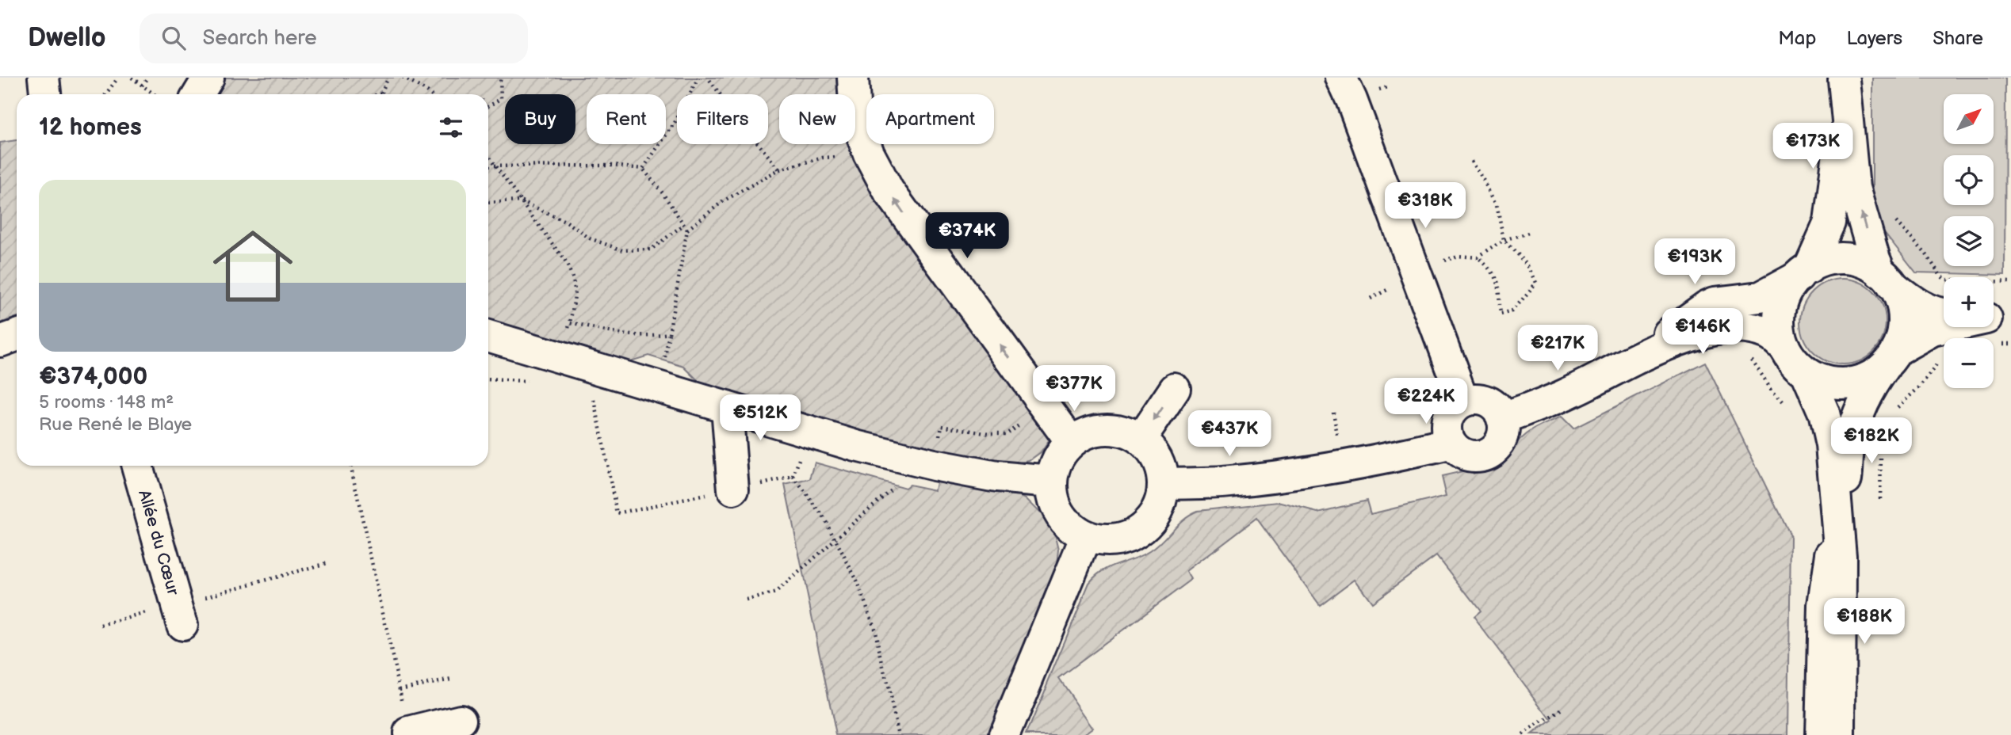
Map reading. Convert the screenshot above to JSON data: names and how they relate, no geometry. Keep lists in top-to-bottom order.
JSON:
{
  "streets": {
    "street": ["Allée du Cœur"]
  },
  "north": "top right",
  "page": {
    "header": "Dwello",
    "search": "Search here",
    "nav": ["Map", "Layers", "Share"],
    "map_buttons": ["+", "−"],
    "chip": [
      "Buy",
      "Rent",
      "Filters",
      "New",
      "Apartment"
    ],
    "heading": "12 homes",
    "price": [
      "€173K",
      "€318K",
      "€374K",
      "€193K",
      "€146K",
      "€217K",
      "€377K",
      "€224K",
      "€512K",
      "€437K",
      "€182K",
      "€188K"
    ],
    "list": [
      {
        "name": "€374,000",
        "note": "5 rooms · 148 m² · Rue René le Blaye"
      }
    ]
  }
}
